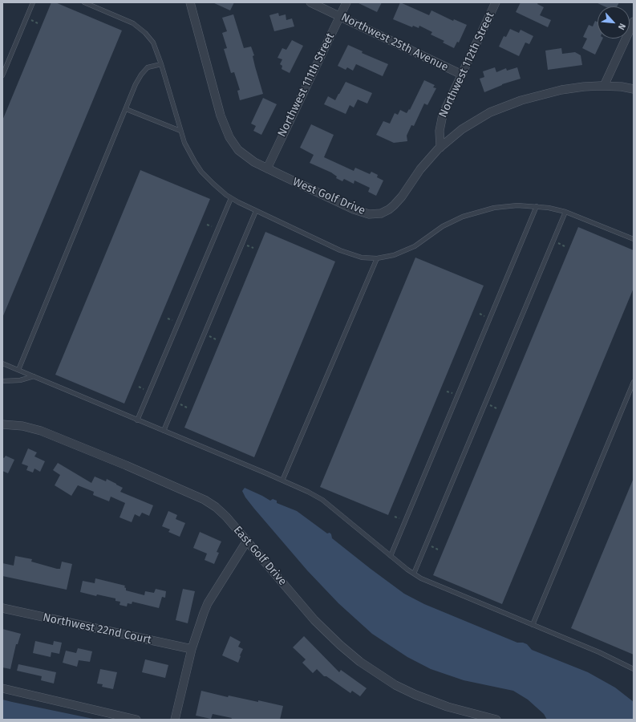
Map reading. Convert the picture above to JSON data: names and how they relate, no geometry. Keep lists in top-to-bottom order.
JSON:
{
  "streets": {
    "street": [
      "Northwest 25th Avenue",
      "Northwest 112th Street",
      "Northwest 111th Street",
      "West Golf Drive",
      "East Golf Drive",
      "Northwest 22nd Court"
    ]
  },
  "crossings": [
    ["Northwest 25th Avenue", "Northwest 112th Street"],
    ["Northwest 25th Avenue", "Northwest 111th Street"],
    ["Northwest 112th Street", "West Golf Drive"],
    ["Northwest 111th Street", "West Golf Drive"]
  ],
  "north": "bottom right"
}
